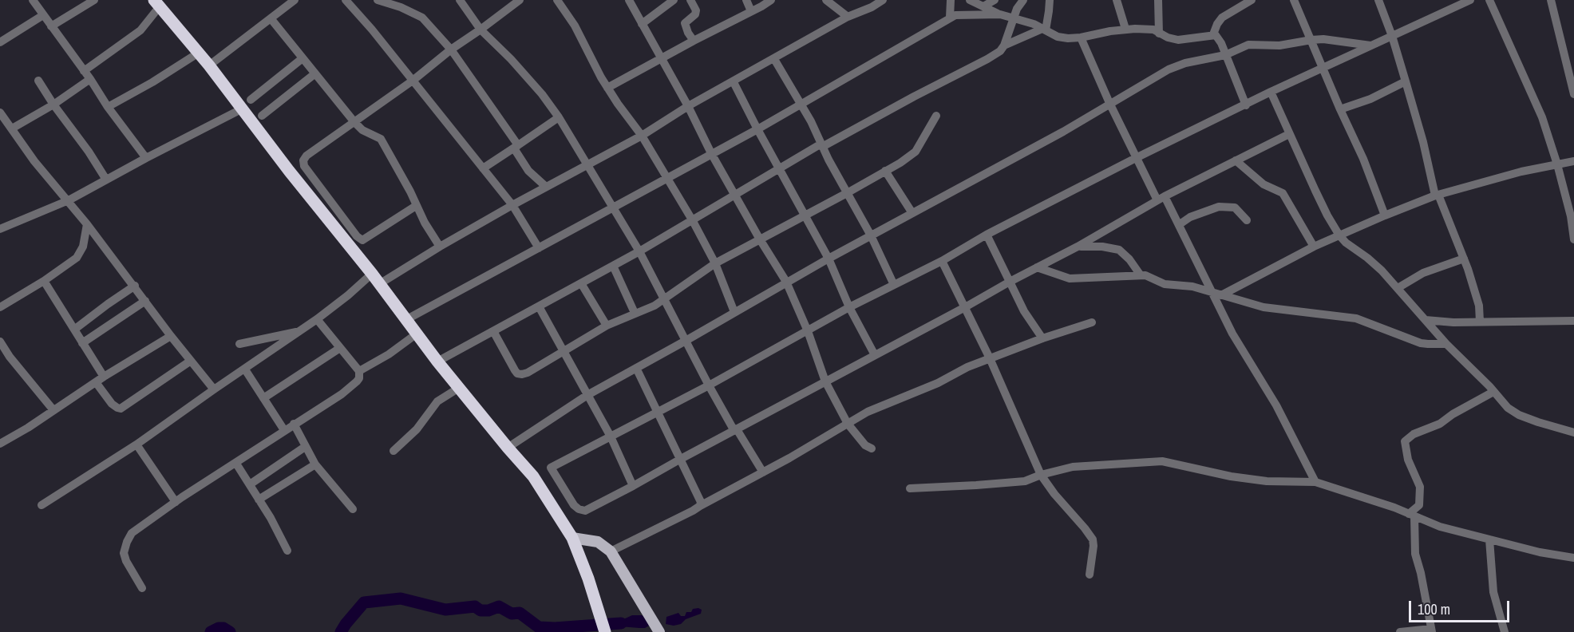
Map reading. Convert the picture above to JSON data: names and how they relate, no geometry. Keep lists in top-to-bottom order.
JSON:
{
  "scale_bar": "100 m"
}
